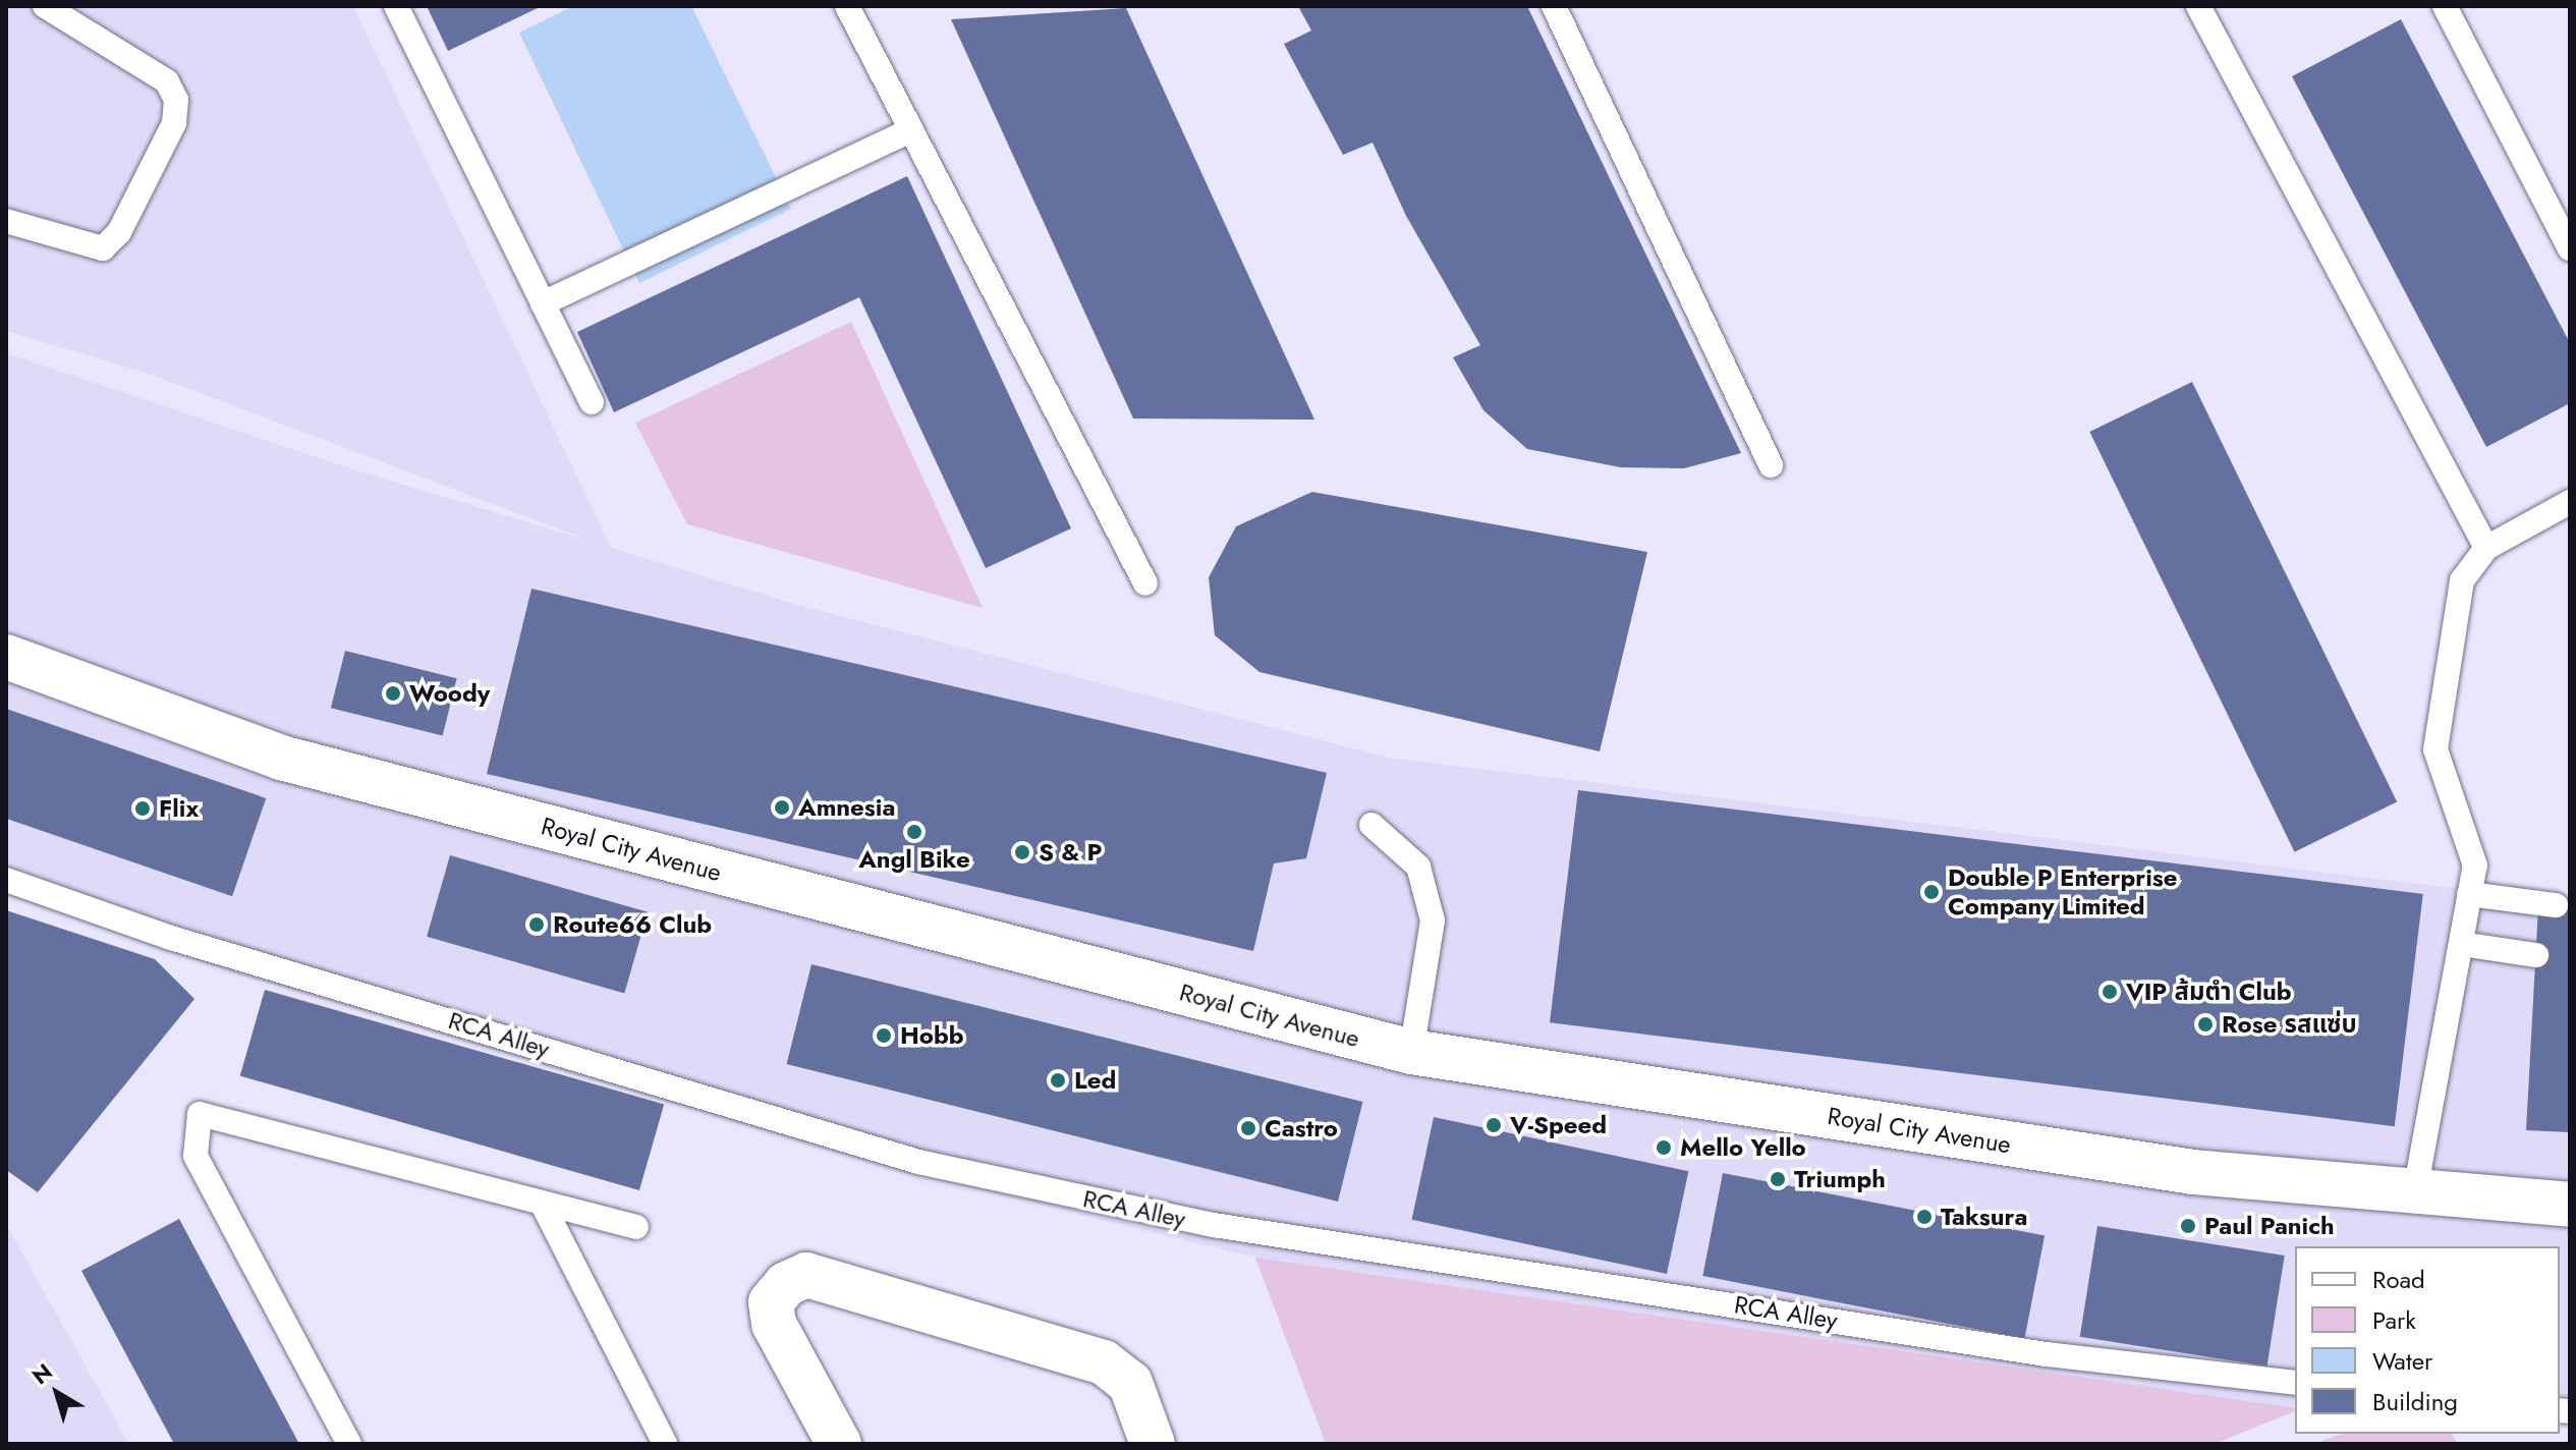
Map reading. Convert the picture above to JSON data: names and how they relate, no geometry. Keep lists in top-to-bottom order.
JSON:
{
  "streets": {
    "street": ["Royal City Avenue"],
    "lane": ["RCA Alley"]
  },
  "places": [
    "Woody",
    "Amnesia",
    "Flix",
    "Angl Bike",
    "S & P",
    "Double P Enterprise Company Limited",
    "Route66 Club",
    "VIP ส้มตำ Club",
    "Rose รสแซ่บ",
    "Hobb",
    "Led",
    "V-Speed",
    "Castro",
    "Mello Yello",
    "Triumph",
    "Taksura",
    "Paul Panich"
  ],
  "legend": [
    "Road",
    "Park",
    "Water",
    "Building"
  ],
  "north": "top left"
}
